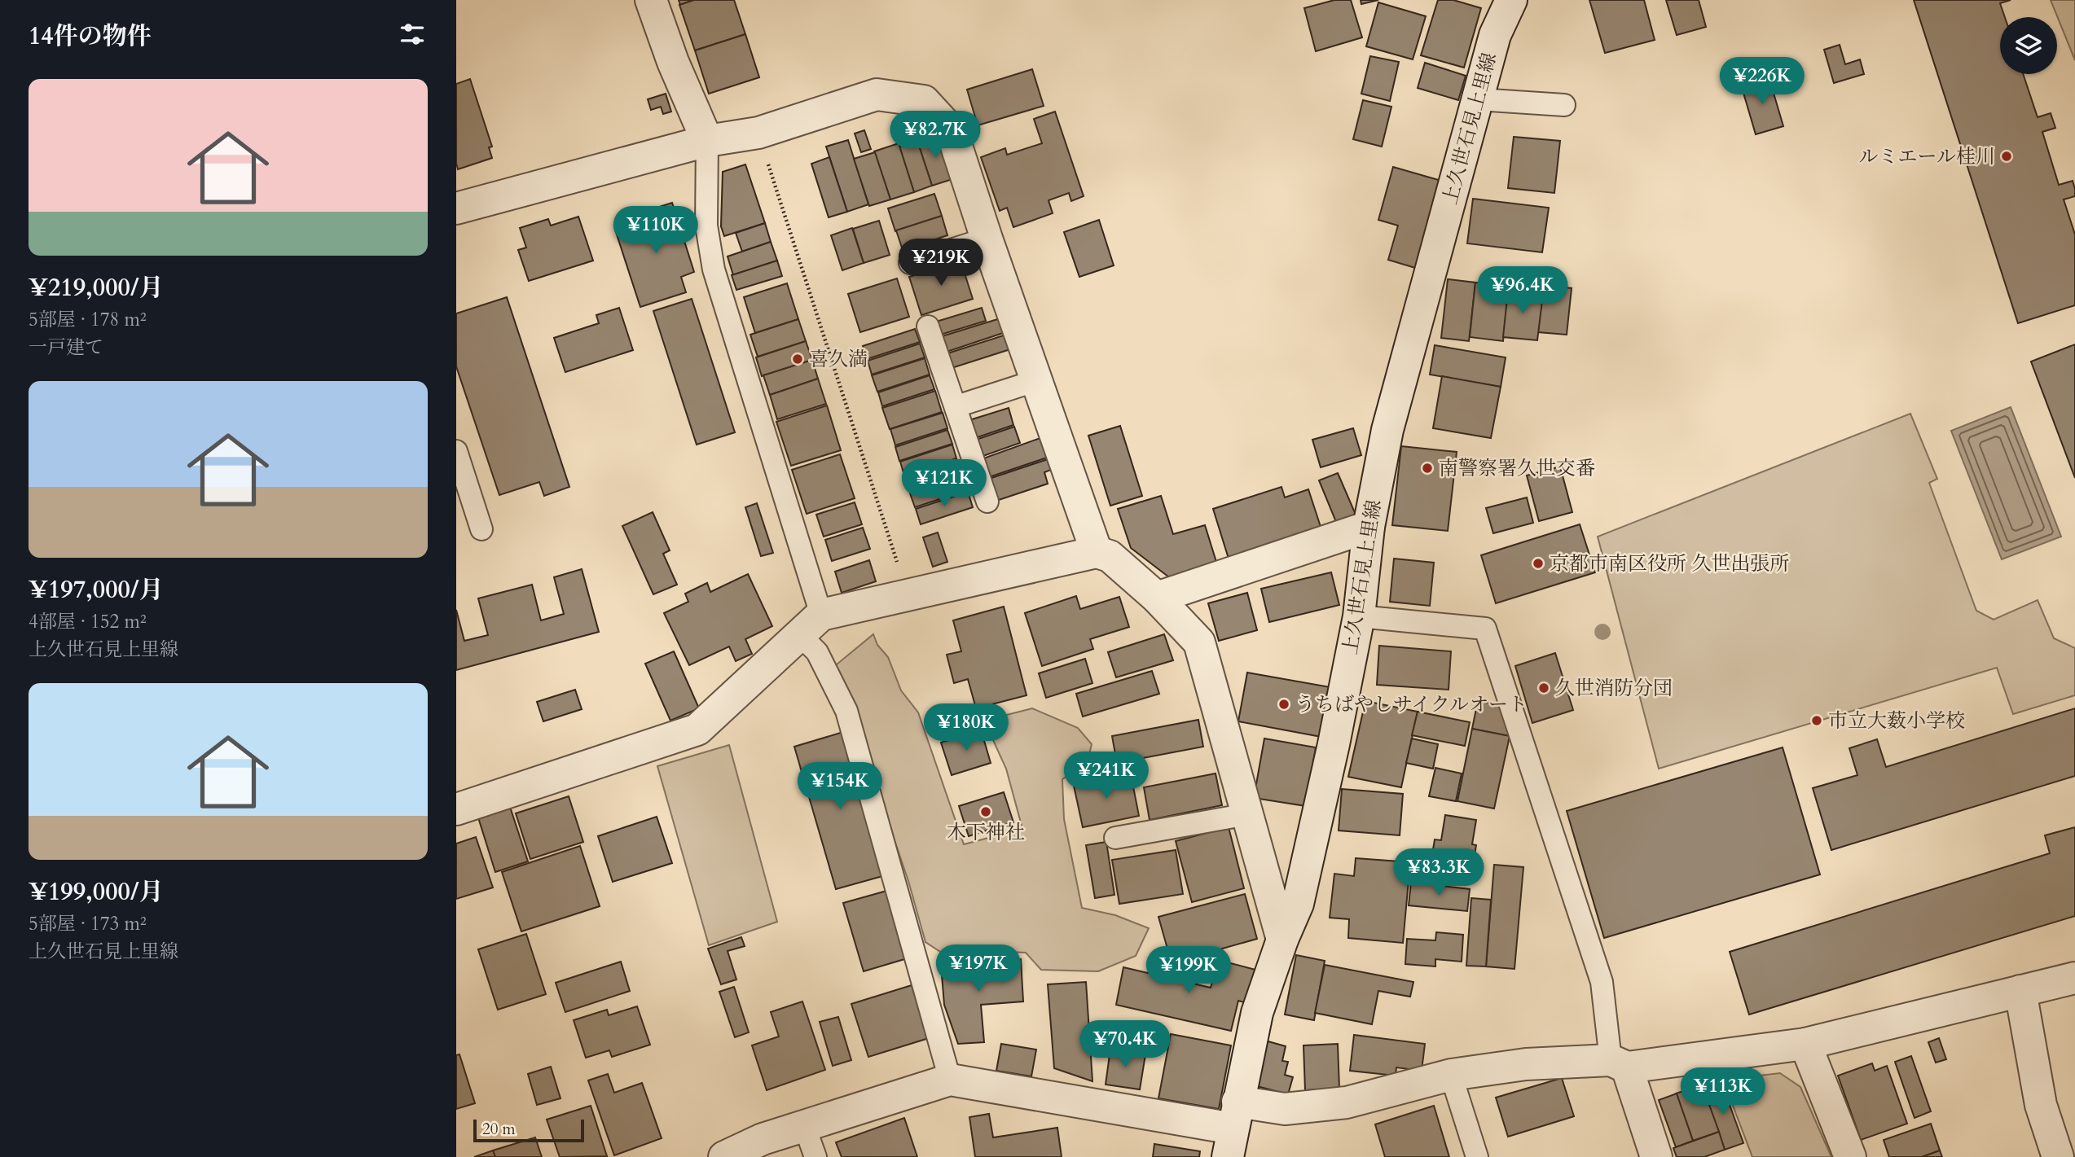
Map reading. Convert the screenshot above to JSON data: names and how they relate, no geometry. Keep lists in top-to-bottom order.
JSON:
{
  "streets": {
    "street": ["上久世石見上里線"]
  },
  "places": [
    "ルミエール桂川",
    "喜久満",
    "南警察署久世交番",
    "京都市南区役所 久世出張所",
    "久世消防分団",
    "うちばやしサイクルオート",
    "市立大薮小学校",
    "木下神社"
  ],
  "scale_bar": "20 m",
  "page": {
    "heading": "14件の物件",
    "price": [
      "¥226K",
      "¥82.7K",
      "¥110K",
      "¥219K",
      "¥96.4K",
      "¥121K",
      "¥180K",
      "¥241K",
      "¥154K",
      "¥83.3K",
      "¥197K",
      "¥199K",
      "¥70.4K",
      "¥113K"
    ],
    "list": [
      {
        "name": "¥219,000/月",
        "note": "5部屋 · 178 m² · 一戸建て"
      },
      {
        "name": "¥197,000/月",
        "note": "4部屋 · 152 m² · 上久世石見上里線"
      },
      {
        "name": "¥199,000/月",
        "note": "5部屋 · 173 m² · 上久世石見上里線"
      }
    ],
    "scale": "20 m"
  }
}
